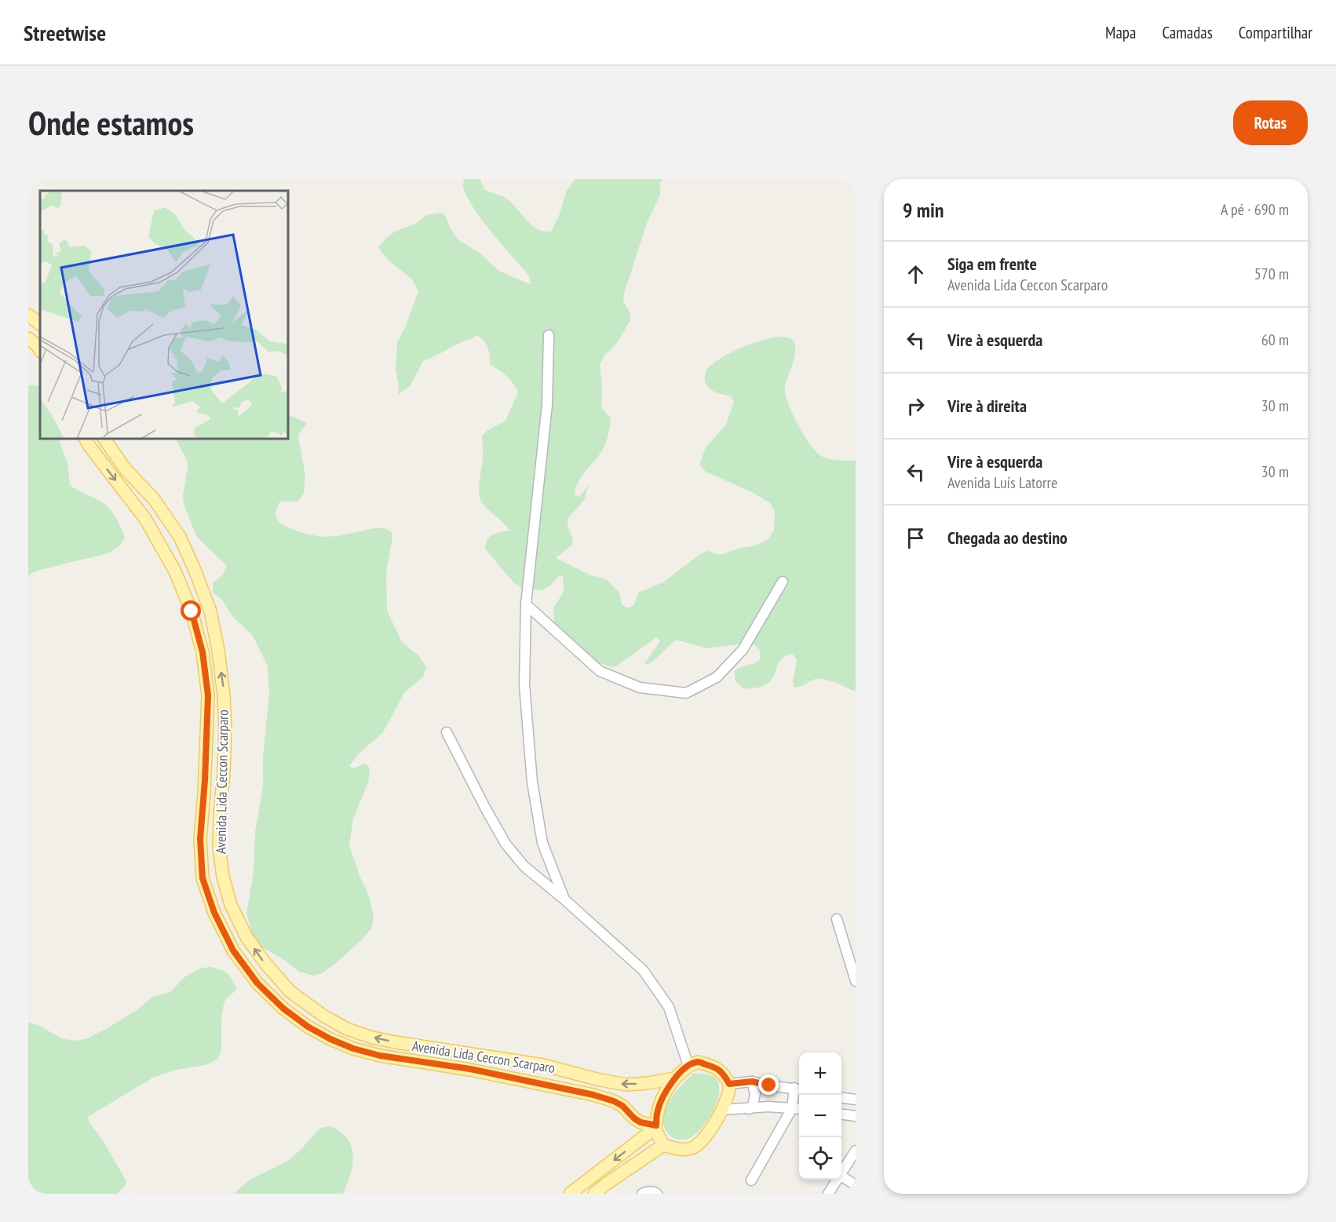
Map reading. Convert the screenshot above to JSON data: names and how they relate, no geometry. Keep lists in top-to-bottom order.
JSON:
{
  "streets": {
    "main road": ["Avenida Lida Ceccon Scarparo"]
  },
  "page": {
    "header": "Streetwise",
    "nav": ["Mapa", "Camadas", "Compartilhar"],
    "buttons": "Rotas",
    "title": "Onde estamos",
    "heading": ["9 min", "A pé · 690 m"],
    "list": [
      ["Siga em frente", "Avenida Lida Ceccon Scarparo", "570 m"],
      ["Vire à esquerda", "60 m"],
      ["Vire à direita", "30 m"],
      ["Vire à esquerda", "Avenida Luís Latorre", "30 m"],
      "Chegada ao destino"
    ],
    "map_buttons": ["+", "−"]
  }
}
